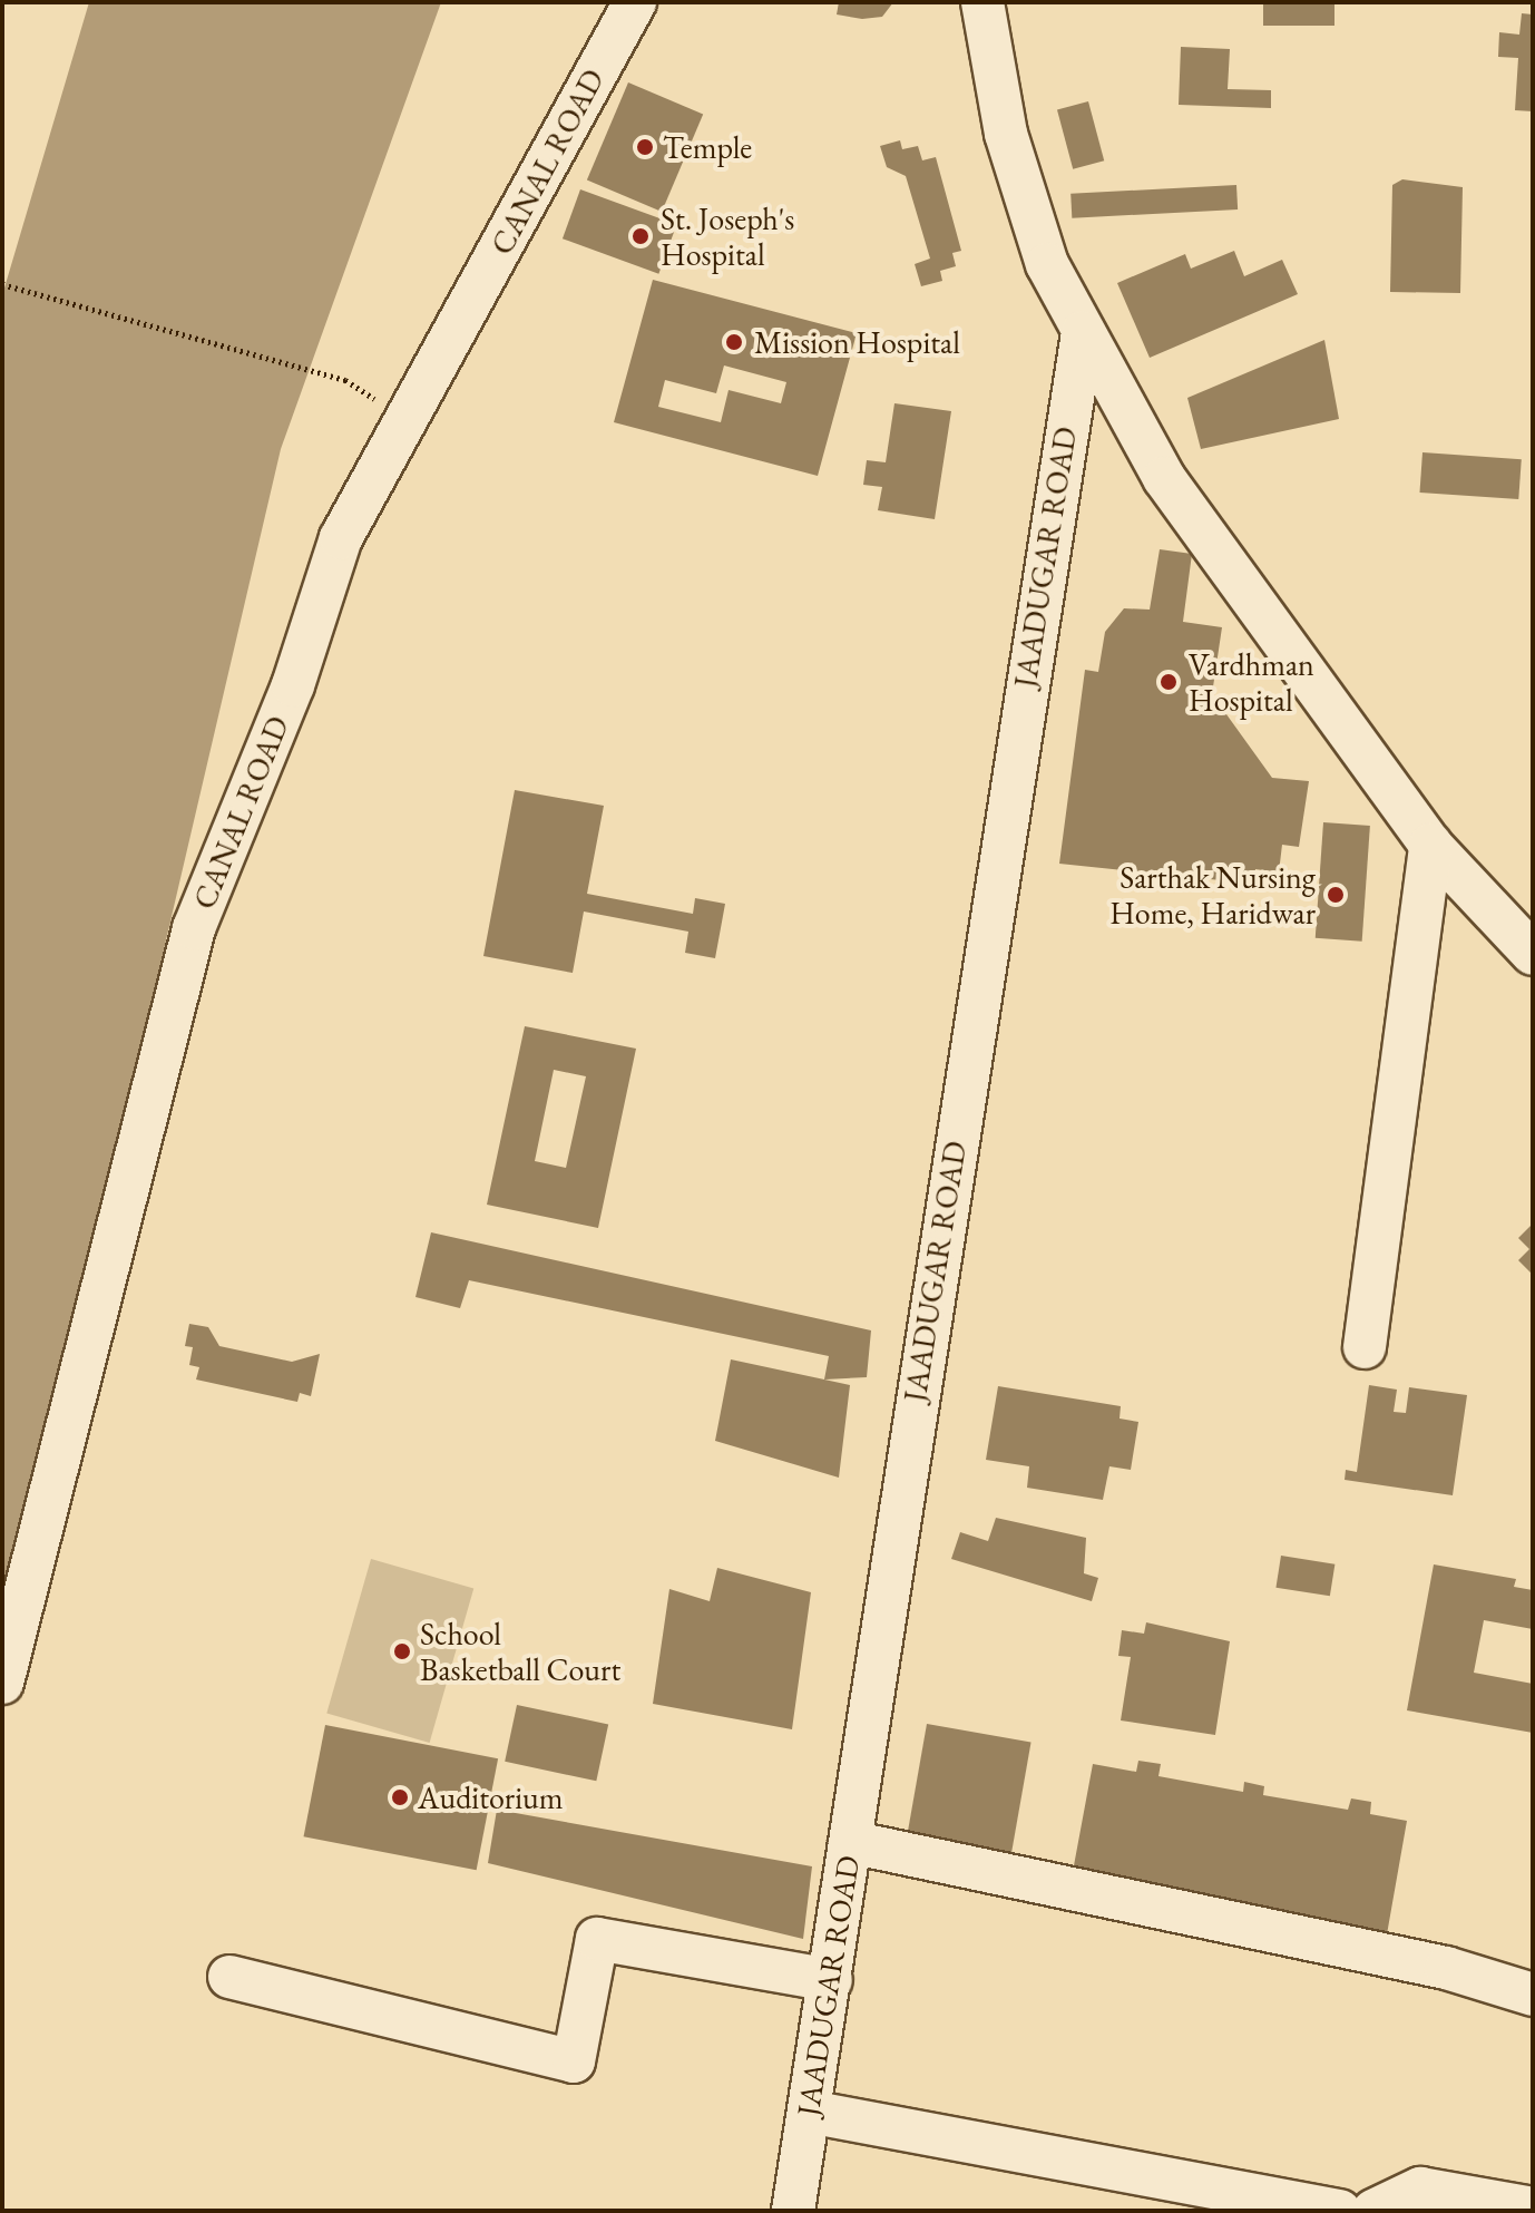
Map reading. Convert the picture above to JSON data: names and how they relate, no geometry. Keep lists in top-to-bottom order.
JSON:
{
  "streets": {
    "street": ["CANAL ROAD", "JAADUGAR ROAD"]
  },
  "places": [
    "Temple",
    "St. Joseph's Hospital",
    "Mission Hospital",
    "Vardhman Hospital",
    "Sarthak Nursing Home, Haridwar",
    "School Basketball Court",
    "Auditorium"
  ]
}
